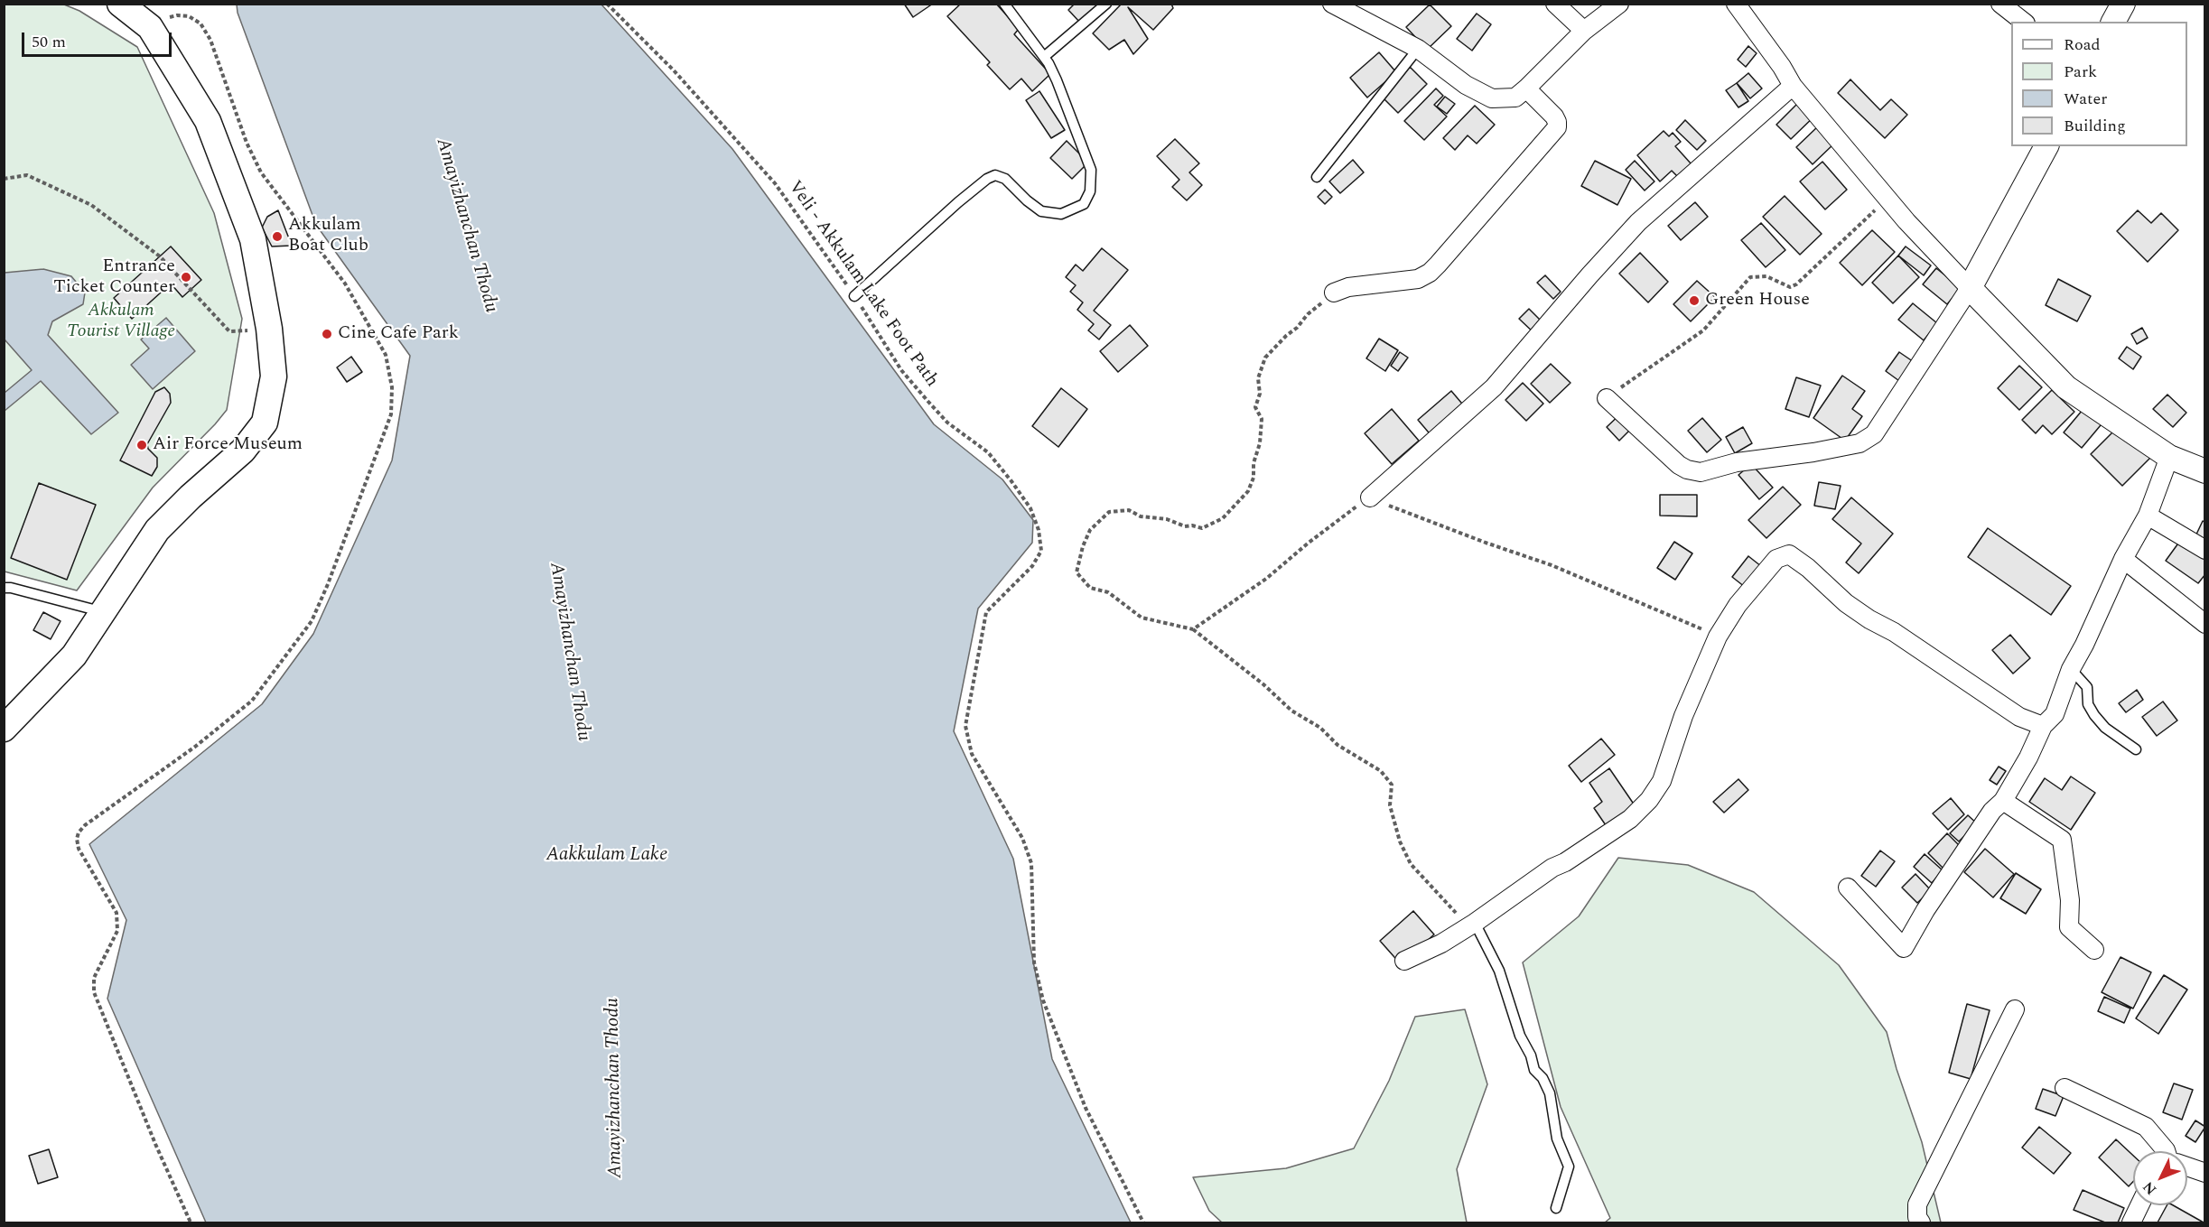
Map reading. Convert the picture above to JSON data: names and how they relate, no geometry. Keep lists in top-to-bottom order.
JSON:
{
  "streets": {
    "path": ["Veli - Akkulam Lake Foot Path"]
  },
  "water": ["Amayizhanchan Thodu", "Aakkulam Lake"],
  "parks": ["Akkulam Tourist Village"],
  "places": [
    "Akkulam Boat Club",
    "Entrance Ticket Counter",
    "Green House",
    "Cine Cafe Park",
    "Air Force Museum"
  ],
  "legend": [
    "Road",
    "Park",
    "Water",
    "Building"
  ],
  "scale_bar": "50 m",
  "north": "bottom left"
}
